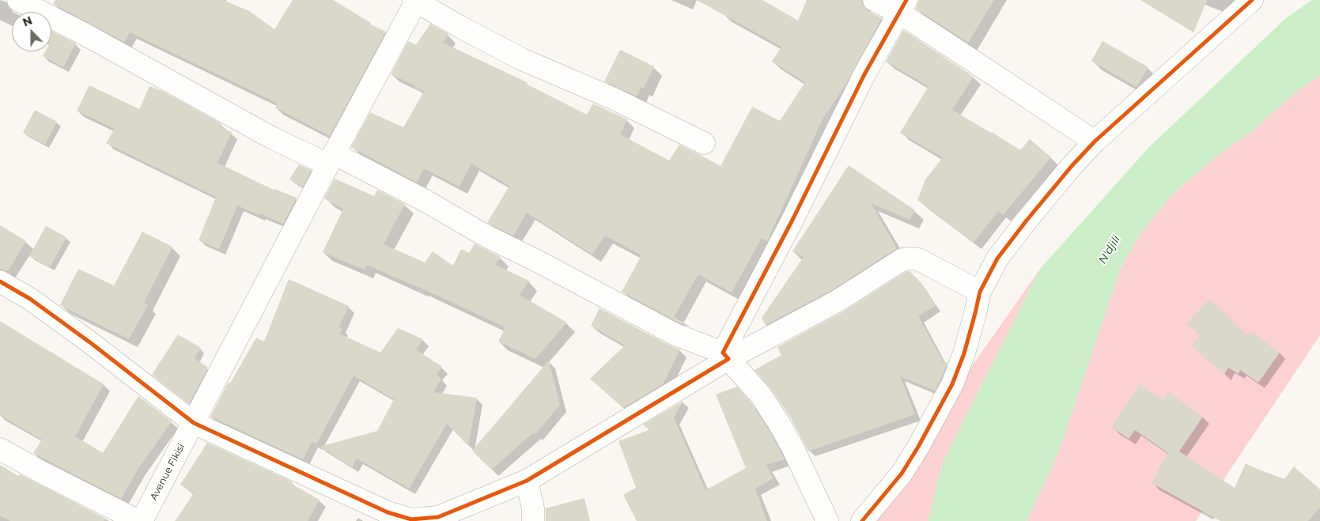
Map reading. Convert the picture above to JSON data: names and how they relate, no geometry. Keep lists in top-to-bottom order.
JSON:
{
  "streets": {
    "street": ["Avenue Fikisi"]
  },
  "water": ["N'djili"],
  "north": "top"
}
